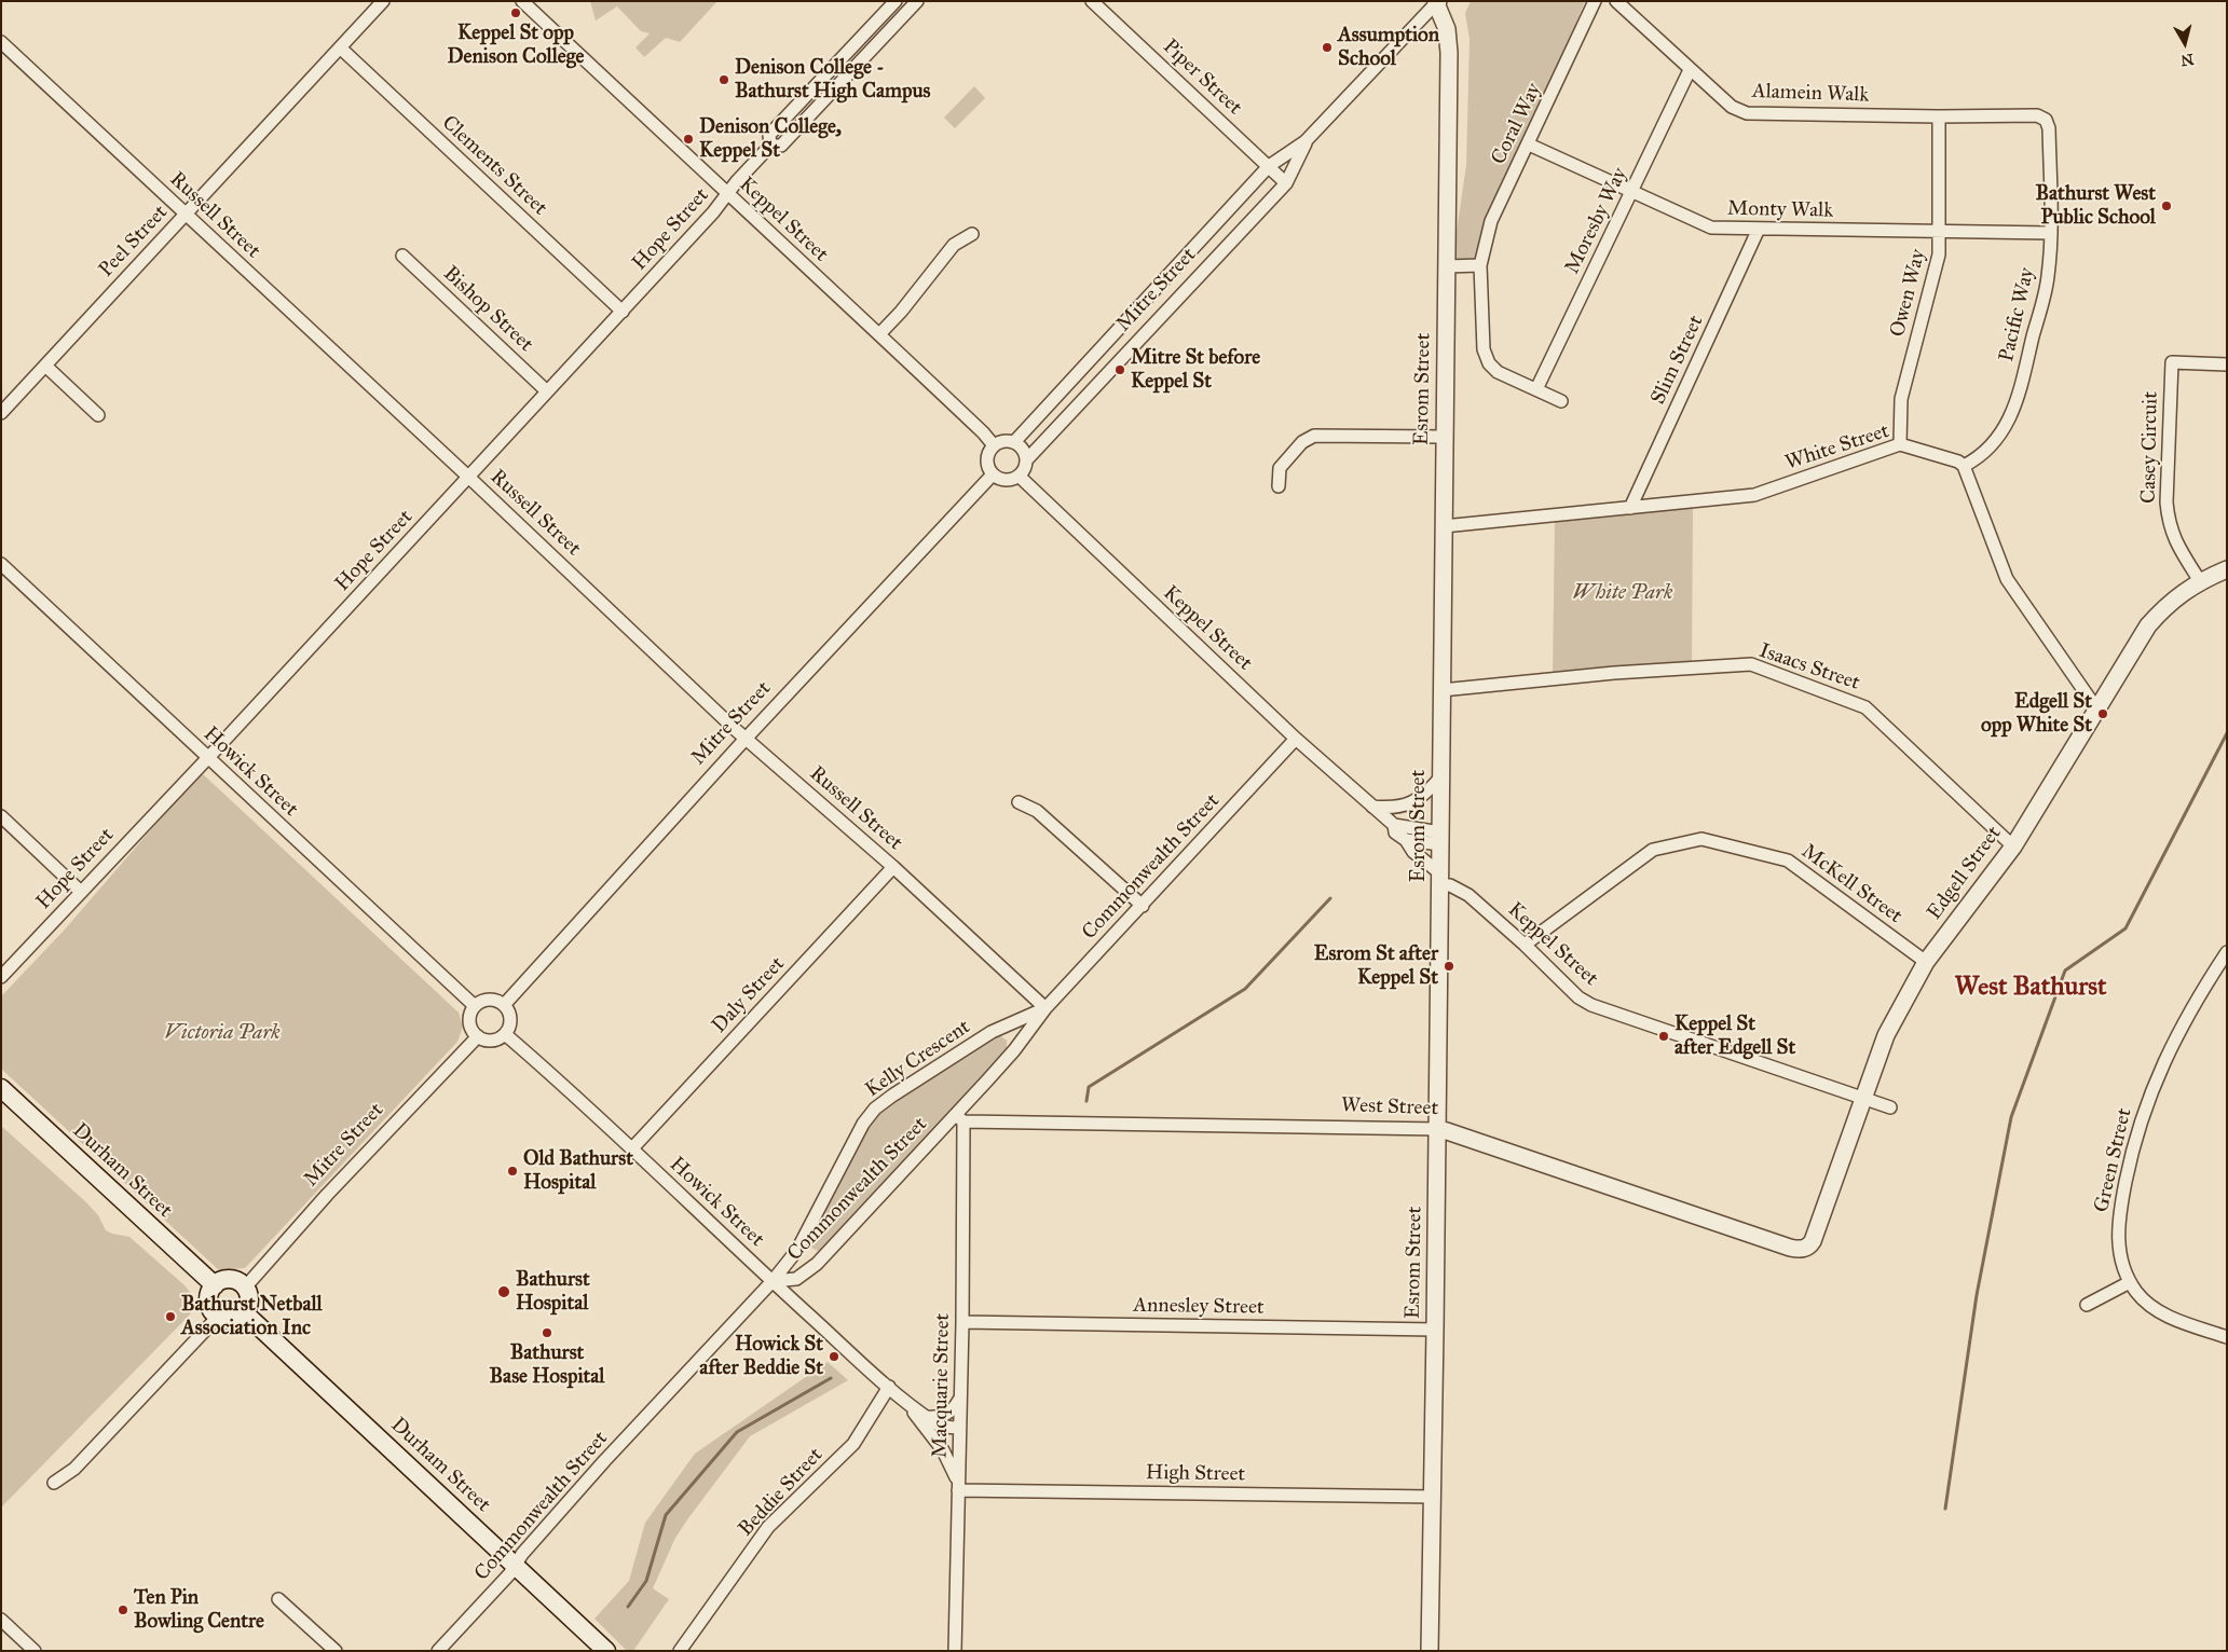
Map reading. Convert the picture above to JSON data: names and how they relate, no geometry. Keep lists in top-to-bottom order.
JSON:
{
  "streets": {
    "main road": ["Durham Street"],
    "street": [
      "Piper Street",
      "Alamein Walk",
      "Coral Way",
      "Clements Street",
      "Monty Walk",
      "Russell Street",
      "Keppel Street",
      "Moresby Way",
      "Hope Street",
      "Peel Street",
      "Mitre Street",
      "Owen Way",
      "Bishop Street",
      "Pacific Way",
      "Slim Street",
      "Esrom Street",
      "White Street",
      "Casey Circuit",
      "Isaacs Street",
      "Howick Street",
      "Commonwealth Street",
      "Edgell Street",
      "McKell Street",
      "Daly Street",
      "Kelly Crescent",
      "West Street",
      "Green Street",
      "Annesley Street",
      "Macquarie Street",
      "High Street",
      "Beddie Street"
    ]
  },
  "crossings": [
    ["Piper Street", "Mitre Street"],
    ["Alamein Walk", "Moresby Way"],
    ["Alamein Walk", "Owen Way"],
    ["Alamein Walk", "Pacific Way"],
    ["Coral Way", "Monty Walk"],
    ["Coral Way", "Moresby Way"],
    ["Clements Street", "Hope Street"],
    ["Clements Street", "Peel Street"],
    ["Monty Walk", "Moresby Way"],
    ["Monty Walk", "Owen Way"],
    ["Monty Walk", "Pacific Way"],
    ["Monty Walk", "Slim Street"],
    ["Russell Street", "Hope Street"],
    ["Russell Street", "Peel Street"],
    ["Russell Street", "Mitre Street"],
    ["Russell Street", "Commonwealth Street"],
    ["Russell Street", "Daly Street"],
    ["Russell Street", "Kelly Crescent"],
    ["Keppel Street", "Hope Street"],
    ["Keppel Street", "Mitre Street"],
    ["Keppel Street", "Esrom Street"],
    ["Keppel Street", "Commonwealth Street"],
    ["Keppel Street", "Edgell Street"],
    ["Keppel Street", "McKell Street"],
    ["Hope Street", "Bishop Street"],
    ["Hope Street", "Howick Street"],
    ["Mitre Street", "Esrom Street"],
    ["Mitre Street", "Howick Street"],
    ["Mitre Street", "Durham Street"],
    ["Owen Way", "White Street"],
    ["Pacific Way", "White Street"],
    ["Slim Street", "White Street"],
    ["Esrom Street", "White Street"],
    ["Esrom Street", "Isaacs Street"],
    ["Esrom Street", "West Street"],
    ["Esrom Street", "Annesley Street"],
    ["Esrom Street", "High Street"],
    ["Casey Circuit", "Edgell Street"],
    ["Isaacs Street", "Edgell Street"],
    ["Howick Street", "Commonwealth Street"],
    ["Howick Street", "Daly Street"],
    ["Howick Street", "Kelly Crescent"],
    ["Howick Street", "Macquarie Street"],
    ["Howick Street", "High Street"],
    ["Howick Street", "Beddie Street"],
    ["Commonwealth Street", "Kelly Crescent"],
    ["Commonwealth Street", "West Street"],
    ["Commonwealth Street", "Durham Street"],
    ["Commonwealth Street", "Macquarie Street"],
    ["Edgell Street", "McKell Street"],
    ["Edgell Street", "West Street"],
    ["West Street", "Macquarie Street"],
    ["Annesley Street", "Macquarie Street"],
    ["Macquarie Street", "High Street"]
  ],
  "districts": ["West Bathurst"],
  "parks": ["White Park", "Victoria Park"],
  "places": [
    "Keppel St opp Denison College",
    "Assumption School",
    "Denison College - Bathurst High Campus",
    "Denison College, Keppel St",
    "Bathurst West Public School",
    "Mitre St before Keppel St",
    "Edgell St opp White St",
    "Esrom St after Keppel St",
    "Keppel St after Edgell St",
    "Old Bathurst Hospital",
    "Bathurst Hospital",
    "Bathurst Netball Association Inc",
    "Bathurst Base Hospital",
    "Howick St after Beddie St",
    "Ten Pin Bowling Centre"
  ],
  "north": "bottom"
}
